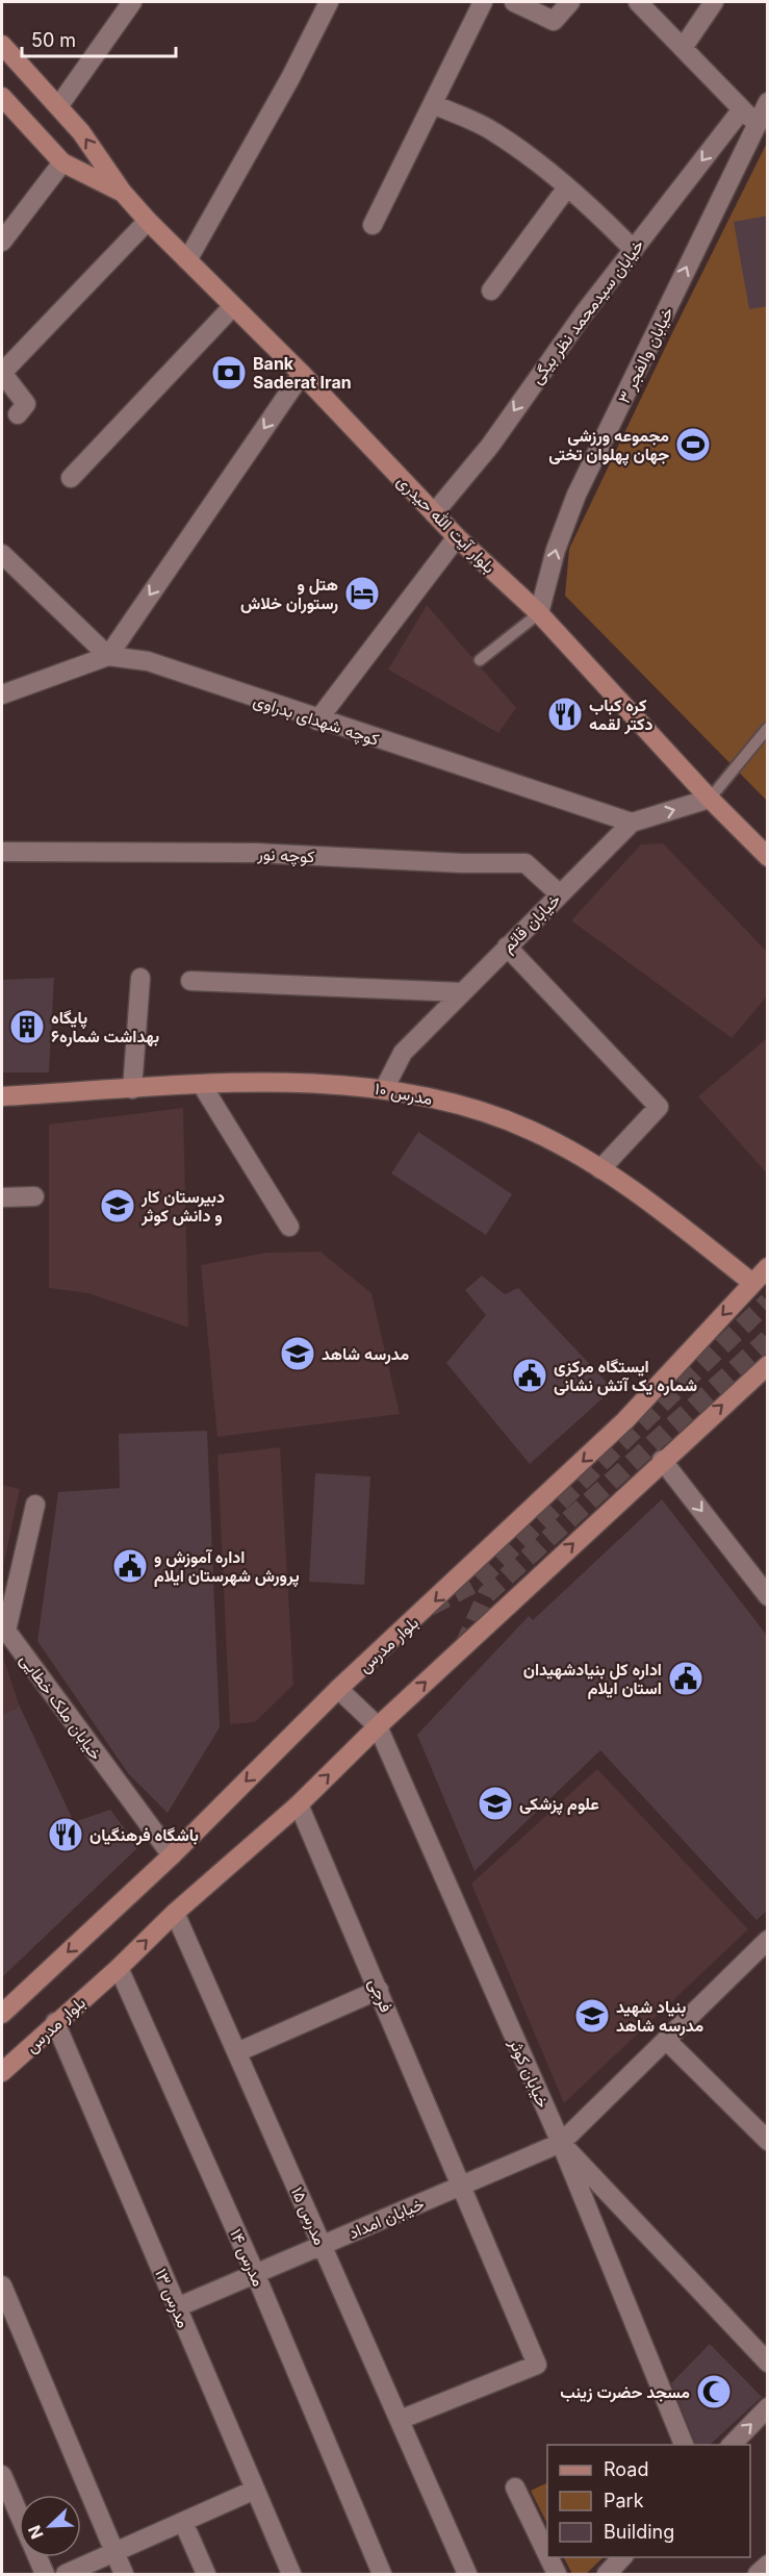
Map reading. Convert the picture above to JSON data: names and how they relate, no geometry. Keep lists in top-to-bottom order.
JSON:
{
  "streets": {
    "main road": ["بلوار آیت الله حیدری", "مدرس ۱۰", "بلوار مدرس"],
    "street": [
      "خیابان سیدمحمد نظر بیگی",
      "خیابان والفجر ۳",
      "کوچه شهدای بدراوی",
      "کوچه نور",
      "خیابان قائم",
      "خیابان ملک خطایی",
      "فرجی",
      "خیابان کوثر",
      "مدرس ۱۵",
      "خیابان امداد",
      "مدرس ۱۴",
      "مدرس ۱۳"
    ]
  },
  "crossings": [
    ["خیابان سیدمحمد نظر بیگی", "خیابان والفجر ۳"],
    ["خیابان سیدمحمد نظر بیگی", "بلوار آیت الله حیدری"],
    ["خیابان والفجر ۳", "بلوار آیت الله حیدری"],
    ["بلوار آیت الله حیدری", "خیابان قائم"],
    ["کوچه شهدای بدراوی", "خیابان قائم"],
    ["کوچه نور", "خیابان قائم"],
    ["خیابان قائم", "مدرس ۱۰"],
    ["مدرس ۱۰", "بلوار مدرس"],
    ["بلوار مدرس", "خیابان ملک خطایی"],
    ["بلوار مدرس", "فرجی"],
    ["بلوار مدرس", "خیابان کوثر"],
    ["بلوار مدرس", "مدرس ۱۵"],
    ["بلوار مدرس", "مدرس ۱۴"],
    ["بلوار مدرس", "مدرس ۱۳"],
    ["فرجی", "مدرس ۱۵"],
    ["فرجی", "خیابان امداد"],
    ["خیابان کوثر", "خیابان امداد"],
    ["مدرس ۱۵", "خیابان امداد"],
    ["خیابان امداد", "مدرس ۱۴"],
    ["خیابان امداد", "مدرس ۱۳"]
  ],
  "one_way": ["خیابان سیدمحمد نظر بیگی"],
  "places": {
    "bank": ["Bank Saderat Iran"],
    "sports": ["مجموعه ورزشی جهان پهلوان تختی"],
    "hotel": ["هتل و رستوران خلاش"],
    "restaurant": ["کره کباب دکتر لقمه", "باشگاه فرهنگیان"],
    "building": ["پایگاه بهداشت شماره۶"],
    "school or university": [
      "دبیرستان کار و دانش کوثر",
      "مدرسه شاهد",
      "علوم پزشکی",
      "بنیاد شهید مدرسه شاهد"
    ],
    "public building": ["ایستگاه مرکزی شماره یک آتش نشانی", "اداره آموزش و پرورش شهرستان ایلام", "اداره کل بنیادشهیدان استان ایلام"],
    "mosque": ["مسجد حضرت زینب"]
  },
  "legend": ["Road", "Park", "Building"],
  "scale_bar": "50 m",
  "north": "bottom left"
}
